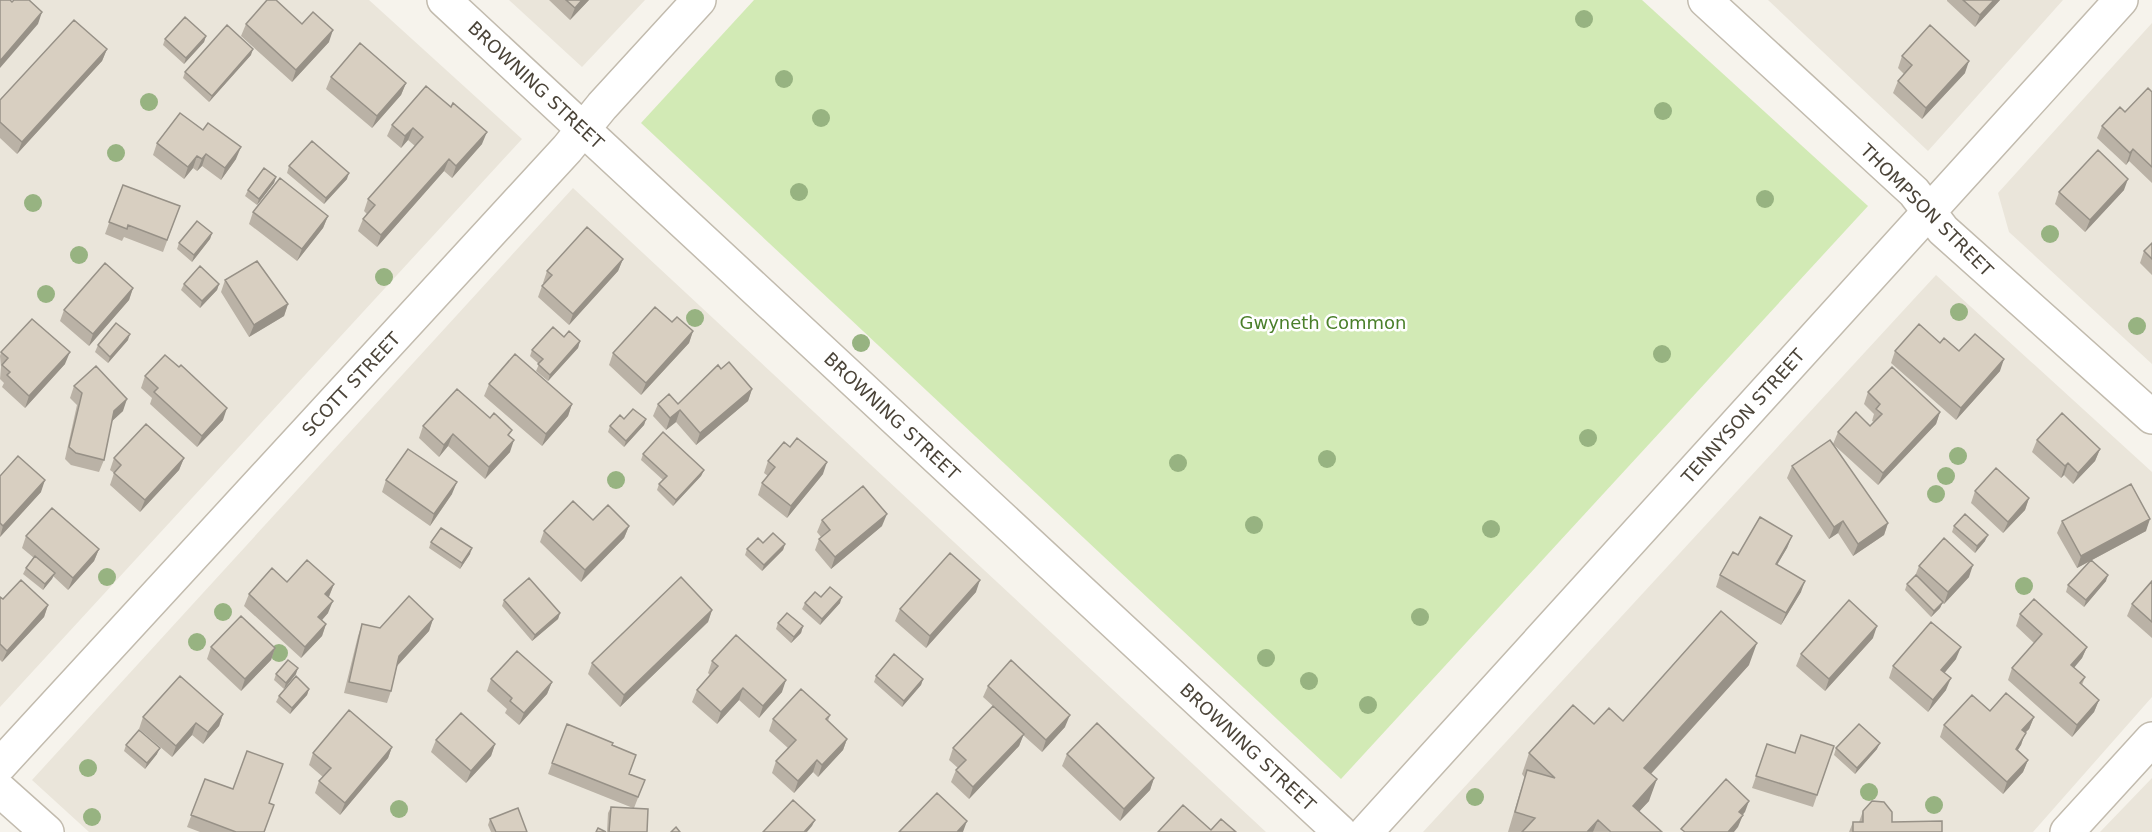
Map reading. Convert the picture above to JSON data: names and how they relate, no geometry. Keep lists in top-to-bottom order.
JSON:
{
  "streets": {
    "street": [
      "BROWNING STREET",
      "THOMPSON STREET",
      "SCOTT STREET",
      "TENNYSON STREET"
    ]
  },
  "crossings": [
    ["BROWNING STREET", "SCOTT STREET"],
    ["THOMPSON STREET", "TENNYSON STREET"]
  ],
  "parks": ["Gwyneth Common"]
}
